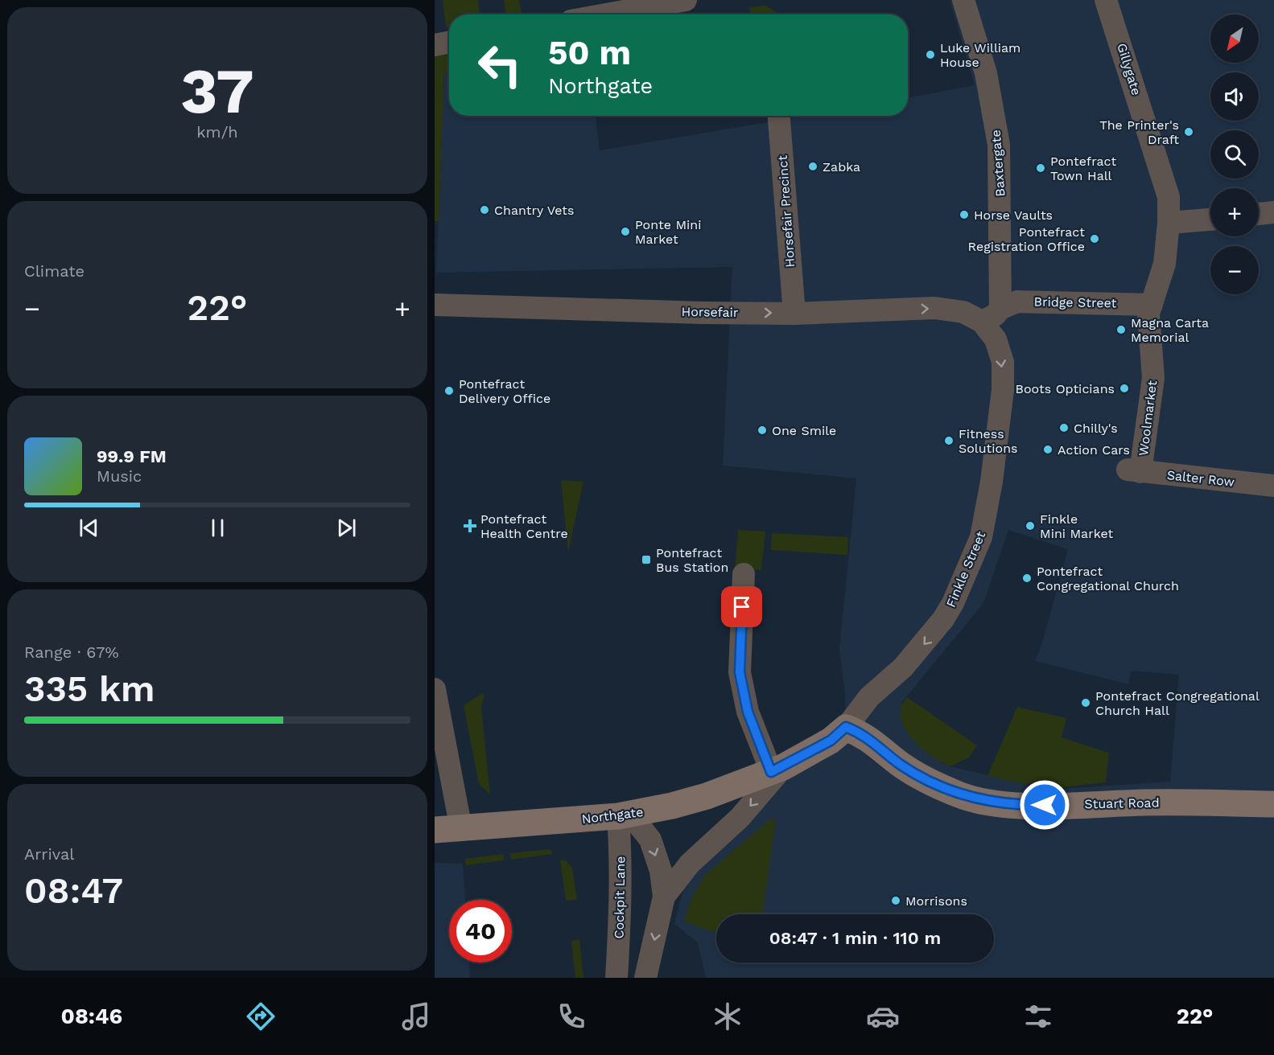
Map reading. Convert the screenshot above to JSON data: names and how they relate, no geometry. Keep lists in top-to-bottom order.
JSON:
{
  "streets": {
    "street": [
      "Gillygate",
      "Baxtergate",
      "Horsefair Precinct",
      "Bridge Street",
      "Horsefair",
      "Woolmarket",
      "Salter Row",
      "Finkle Street",
      "Stuart Road",
      "Northgate",
      "Cockpit Lane"
    ]
  },
  "crossings": [
    ["Gillygate", "Woolmarket"],
    ["Baxtergate", "Bridge Street"],
    ["Baxtergate", "Horsefair"],
    ["Baxtergate", "Finkle Street"],
    ["Horsefair Precinct", "Horsefair"],
    ["Bridge Street", "Horsefair"],
    ["Bridge Street", "Woolmarket"],
    ["Bridge Street", "Finkle Street"],
    ["Horsefair", "Finkle Street"],
    ["Woolmarket", "Salter Row"],
    ["Finkle Street", "Stuart Road"],
    ["Finkle Street", "Northgate"],
    ["Stuart Road", "Northgate"],
    ["Northgate", "Cockpit Lane"]
  ],
  "one_way": ["Horsefair", "Finkle Street"],
  "places": {
    "other": [
      "Luke William House",
      "The Printer's Draft",
      "Zabka",
      "Pontefract Town Hall",
      "Chantry Vets",
      "Horse Vaults",
      "Ponte Mini Market",
      "Pontefract Registration Office",
      "Magna Carta Memorial",
      "Boots Opticians",
      "Pontefract Delivery Office",
      "Chilly's",
      "One Smile",
      "Fitness Solutions",
      "Action Cars",
      "Finkle Mini Market",
      "Pontefract Congregational Church",
      "Pontefract Congregational Church Hall",
      "Morrisons"
    ],
    "health": ["Pontefract Health Centre"],
    "transit": ["Pontefract Bus Station"]
  },
  "north": "bottom left",
  "page": {
    "tile": [
      ["37", "km/h"],
      "Climate",
      ["Range · 67%", "335 km"],
      ["Arrival", "08:47"]
    ],
    "map_buttons": ["+", "−"],
    "turn": ["50 m", "Northgate"],
    "heat": ["−", "22°", "+"],
    "song": ["99.9 FM", "Music"],
    "limit": "40",
    "trip": "08:47 · 1 min · 110 m",
    "tabs": ["08:46", "22°"]
  }
}
